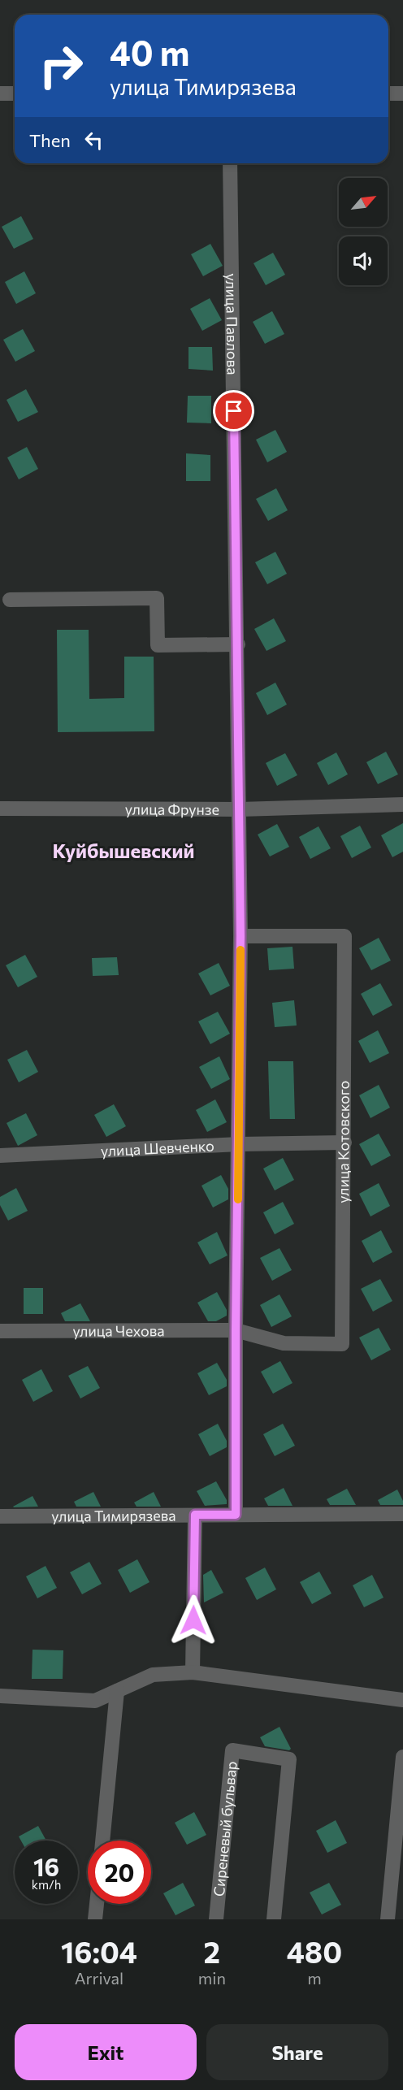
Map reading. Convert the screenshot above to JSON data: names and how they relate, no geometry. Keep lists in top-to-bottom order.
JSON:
{
  "streets": {
    "street": [
      "улица Павлова",
      "улица Фрунзе",
      "улица Котовского",
      "улица Шевченко",
      "улица Чехова",
      "улица Тимирязева",
      "Сиреневый бульвар"
    ]
  },
  "crossings": [
    ["улица Павлова", "улица Фрунзе"],
    ["улица Павлова", "улица Котовского"],
    ["улица Павлова", "улица Шевченко"],
    ["улица Павлова", "улица Чехова"],
    ["улица Павлова", "улица Тимирязева"],
    ["улица Котовского", "улица Шевченко"],
    ["улица Котовского", "улица Чехова"]
  ],
  "districts": ["Куйбышевский"],
  "north": "top right",
  "page": {
    "turn": ["40 m", "улица Тимирязева"],
    "then": "Then",
    "speed": "16 km/h",
    "limit": "20",
    "eta": [
      "16:04",
      "Arrival",
      "2",
      "min",
      "480",
      "m"
    ],
    "buttons": ["Exit", "Share"]
  }
}
